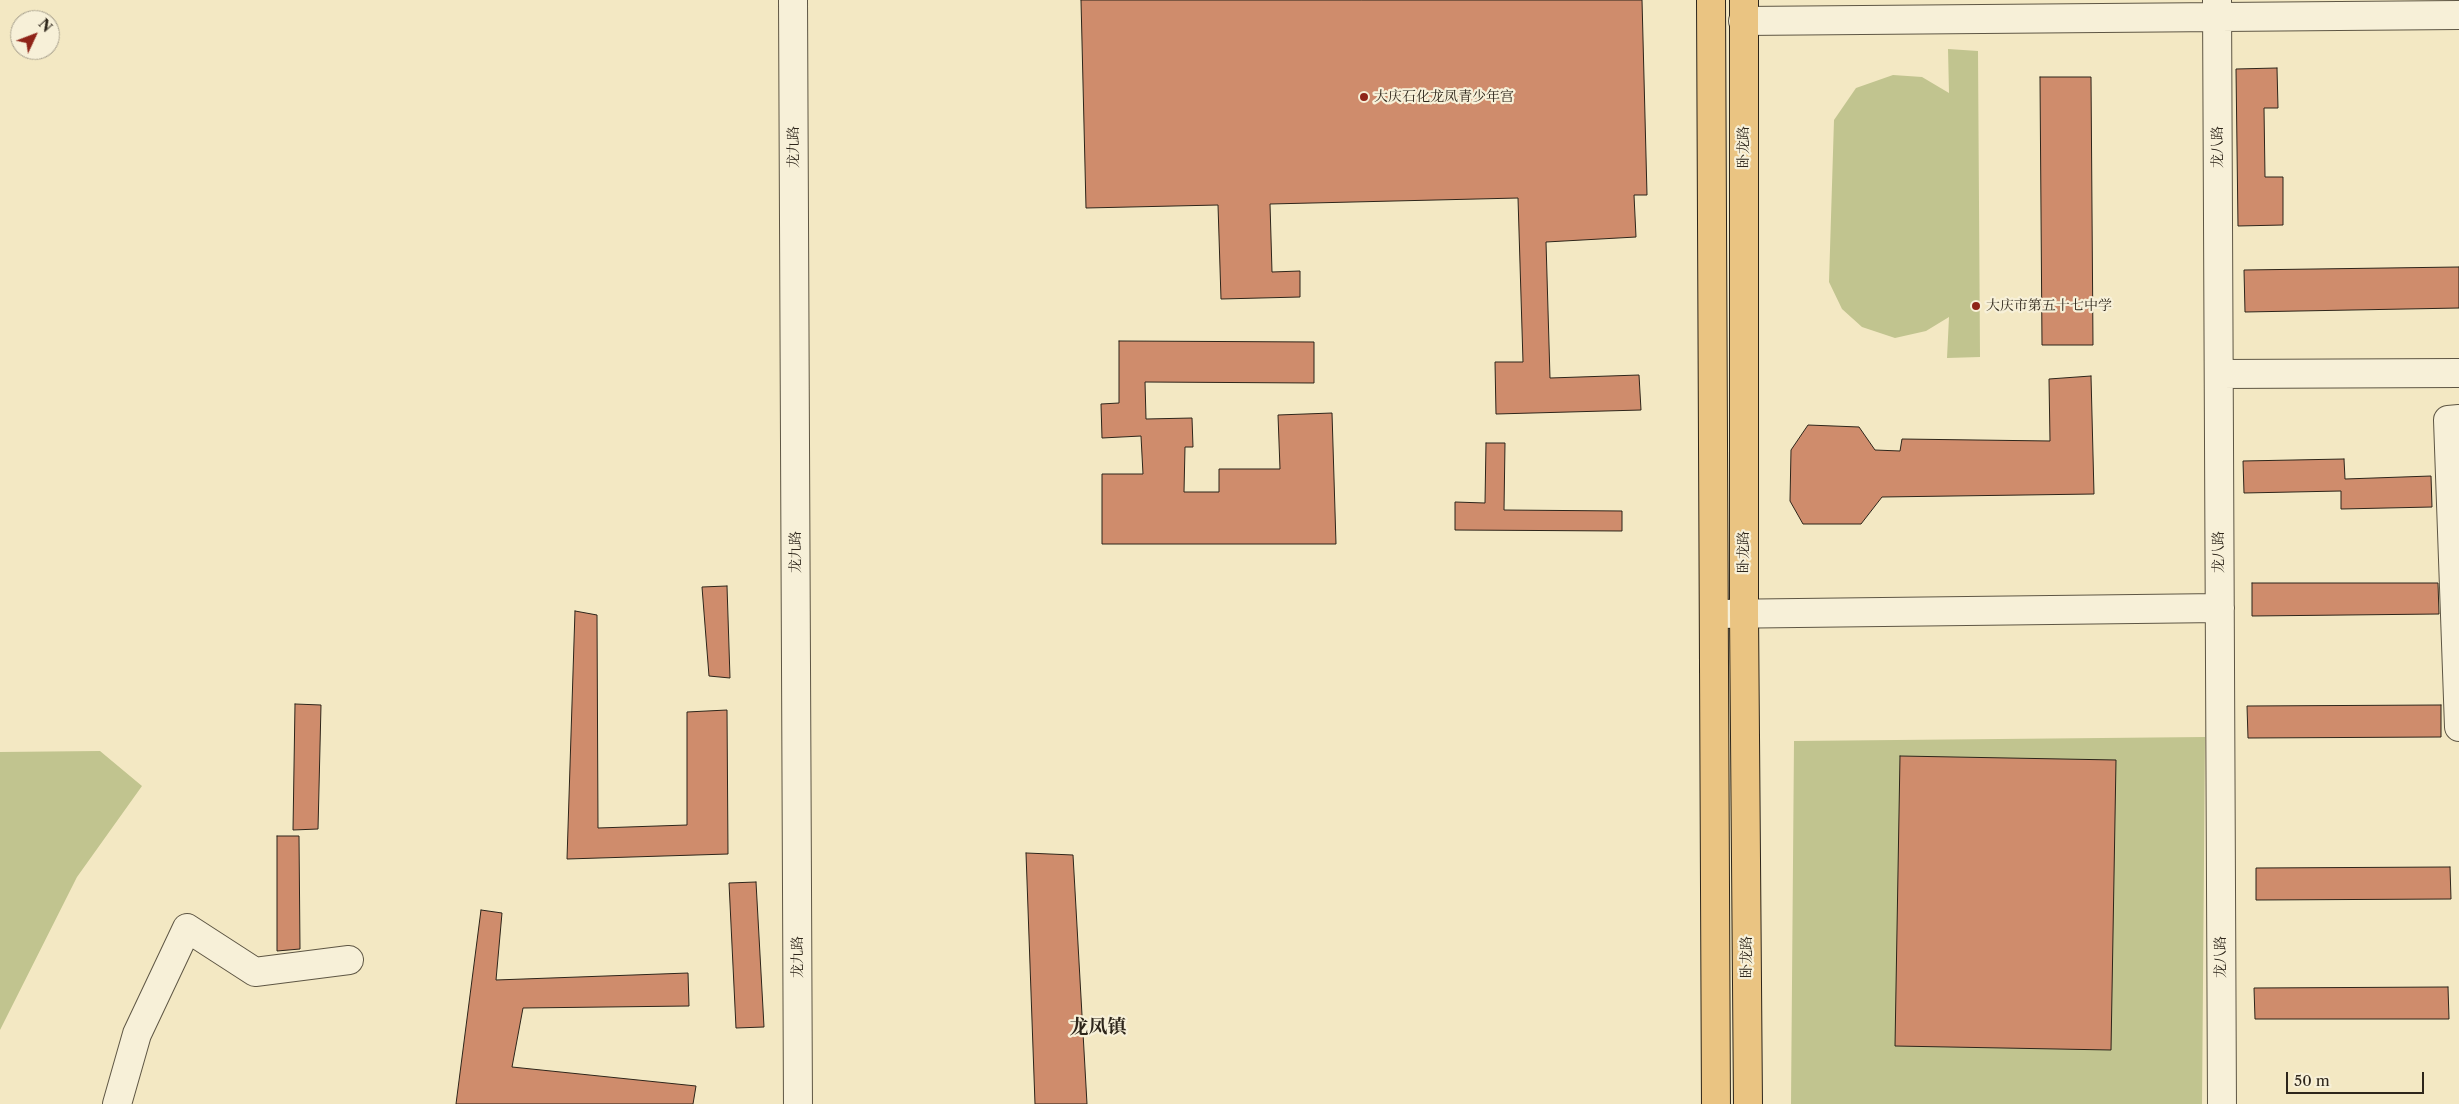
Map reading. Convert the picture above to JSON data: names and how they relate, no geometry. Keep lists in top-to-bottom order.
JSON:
{
  "streets": {
    "main road": ["卧龙路"],
    "street": ["龙九路", "龙八路"]
  },
  "districts": ["龙凤镇"],
  "places": ["大庆石化龙凤青少年宫", "大庆市第五十七中学"],
  "scale_bar": "50 m",
  "north": "top right"
}
